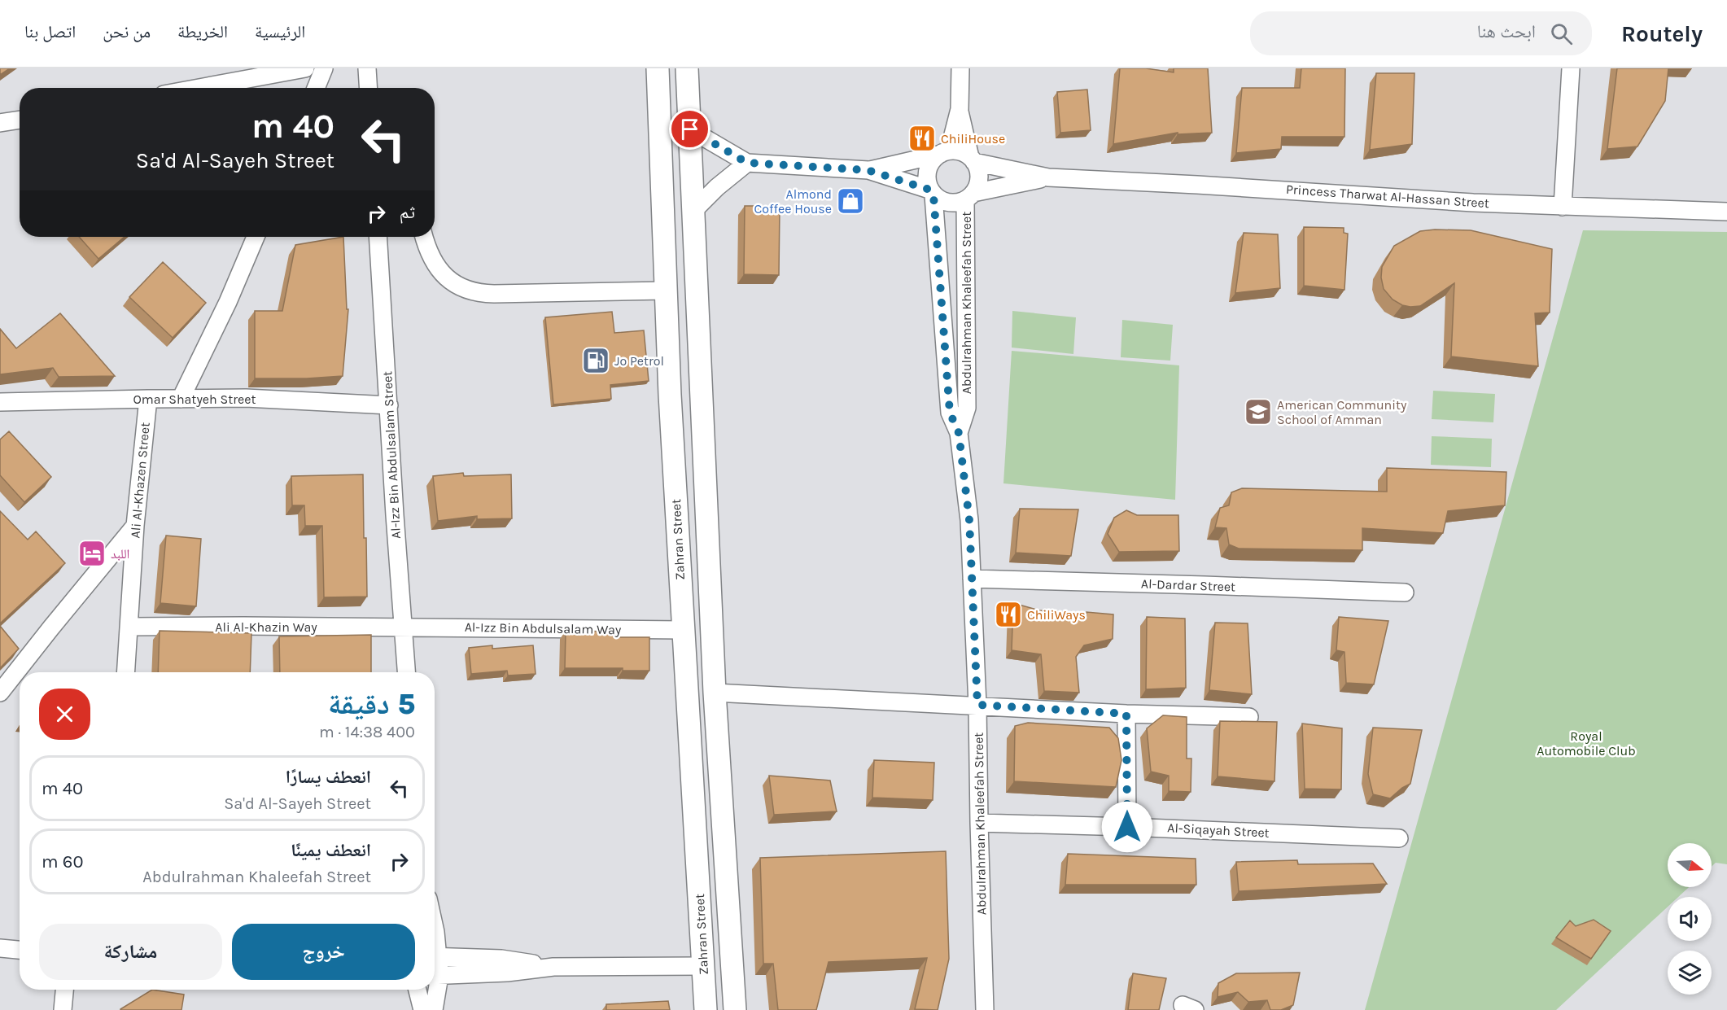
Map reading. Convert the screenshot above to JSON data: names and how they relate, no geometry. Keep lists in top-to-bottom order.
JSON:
{
  "streets": {
    "main road": ["Zahran Street"],
    "street": [
      "Princess Tharwat Al-Hassan Street",
      "Abdulrahman Khaleefah Street",
      "Omar Shatyeh Street",
      "Al-Izz Bin Abdulsalam Street",
      "Ali Al-Khazen Street",
      "Al-Dardar Street",
      "Ali Al-Khazin Way",
      "Al-Izz Bin Abdulsalam Way",
      "Al-Siqayah Street"
    ]
  },
  "crossings": [
    ["Princess Tharwat Al-Hassan Street", "Abdulrahman Khaleefah Street"],
    ["Abdulrahman Khaleefah Street", "Al-Dardar Street"],
    ["Abdulrahman Khaleefah Street", "Al-Siqayah Street"],
    ["Omar Shatyeh Street", "Al-Izz Bin Abdulsalam Street"],
    ["Omar Shatyeh Street", "Ali Al-Khazen Street"],
    ["Al-Izz Bin Abdulsalam Street", "Ali Al-Khazin Way"],
    ["Al-Izz Bin Abdulsalam Street", "Al-Izz Bin Abdulsalam Way"],
    ["Ali Al-Khazen Street", "Ali Al-Khazin Way"],
    ["Zahran Street", "Al-Izz Bin Abdulsalam Way"],
    ["Ali Al-Khazin Way", "Al-Izz Bin Abdulsalam Way"]
  ],
  "parks": ["Royal Automobile Club"],
  "places": {
    "restaurant": ["ChiliHouse", "ChiliWays"],
    "shop": ["Almond Coffee House"],
    "fuel station": ["Jo Petrol"],
    "school or university": ["American Community School of Amman"],
    "hotel": ["اللبد"]
  },
  "north": "right",
  "page": {
    "header": "Routely",
    "search": "ابحث هنا",
    "nav": [
      "الرئيسية",
      "الخريطة",
      "من نحن",
      "اتصل بنا"
    ],
    "turn": ["40 m", "Sa'd Al-Sayeh Street"],
    "then": "ثم",
    "heading": ["5 دقيقة", "400 m · 14:38"],
    "list": [
      {
        "name": "انعطف يسارًا",
        "note": "Sa'd Al-Sayeh Street",
        "value": "40 m"
      },
      {
        "name": "انعطف يمينًا",
        "note": "Abdulrahman Khaleefah Street",
        "value": "60 m"
      }
    ],
    "buttons": ["خروج", "مشاركة"]
  }
}
